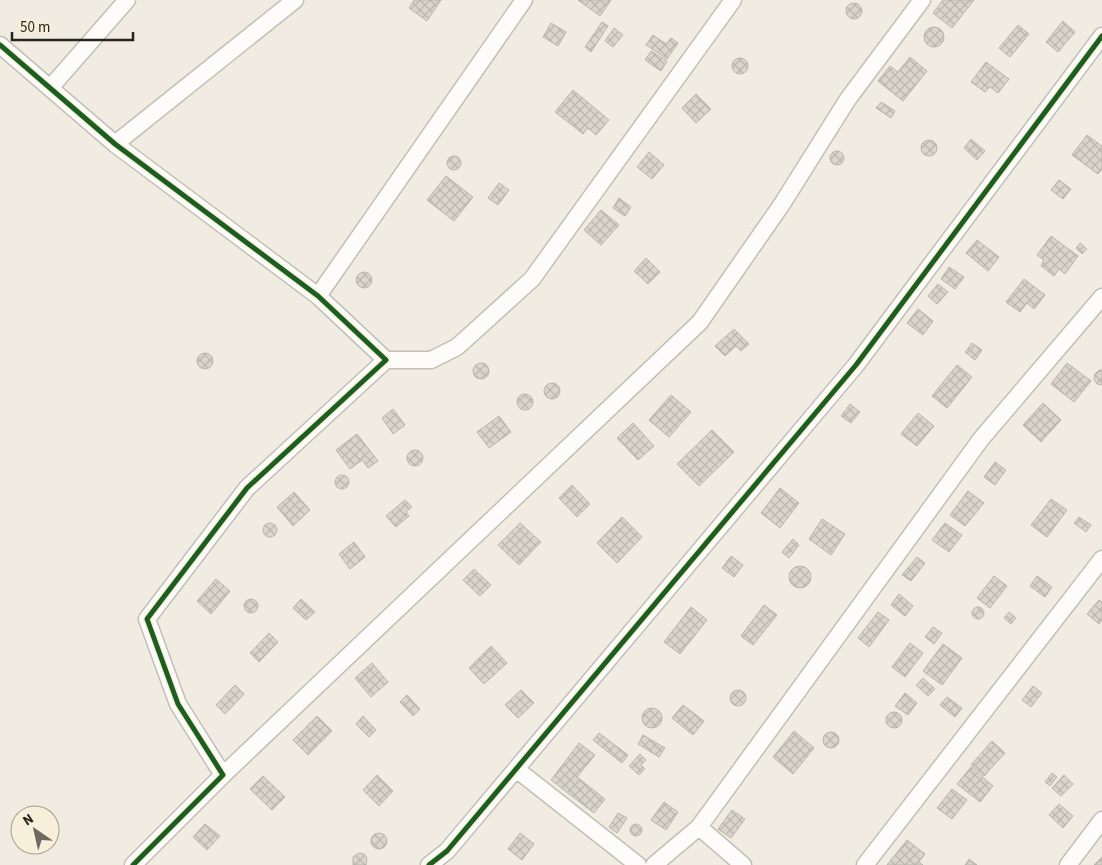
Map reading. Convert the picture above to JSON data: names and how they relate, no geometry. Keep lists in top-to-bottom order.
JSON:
{
  "scale_bar": "50 m",
  "north": "top left"
}
